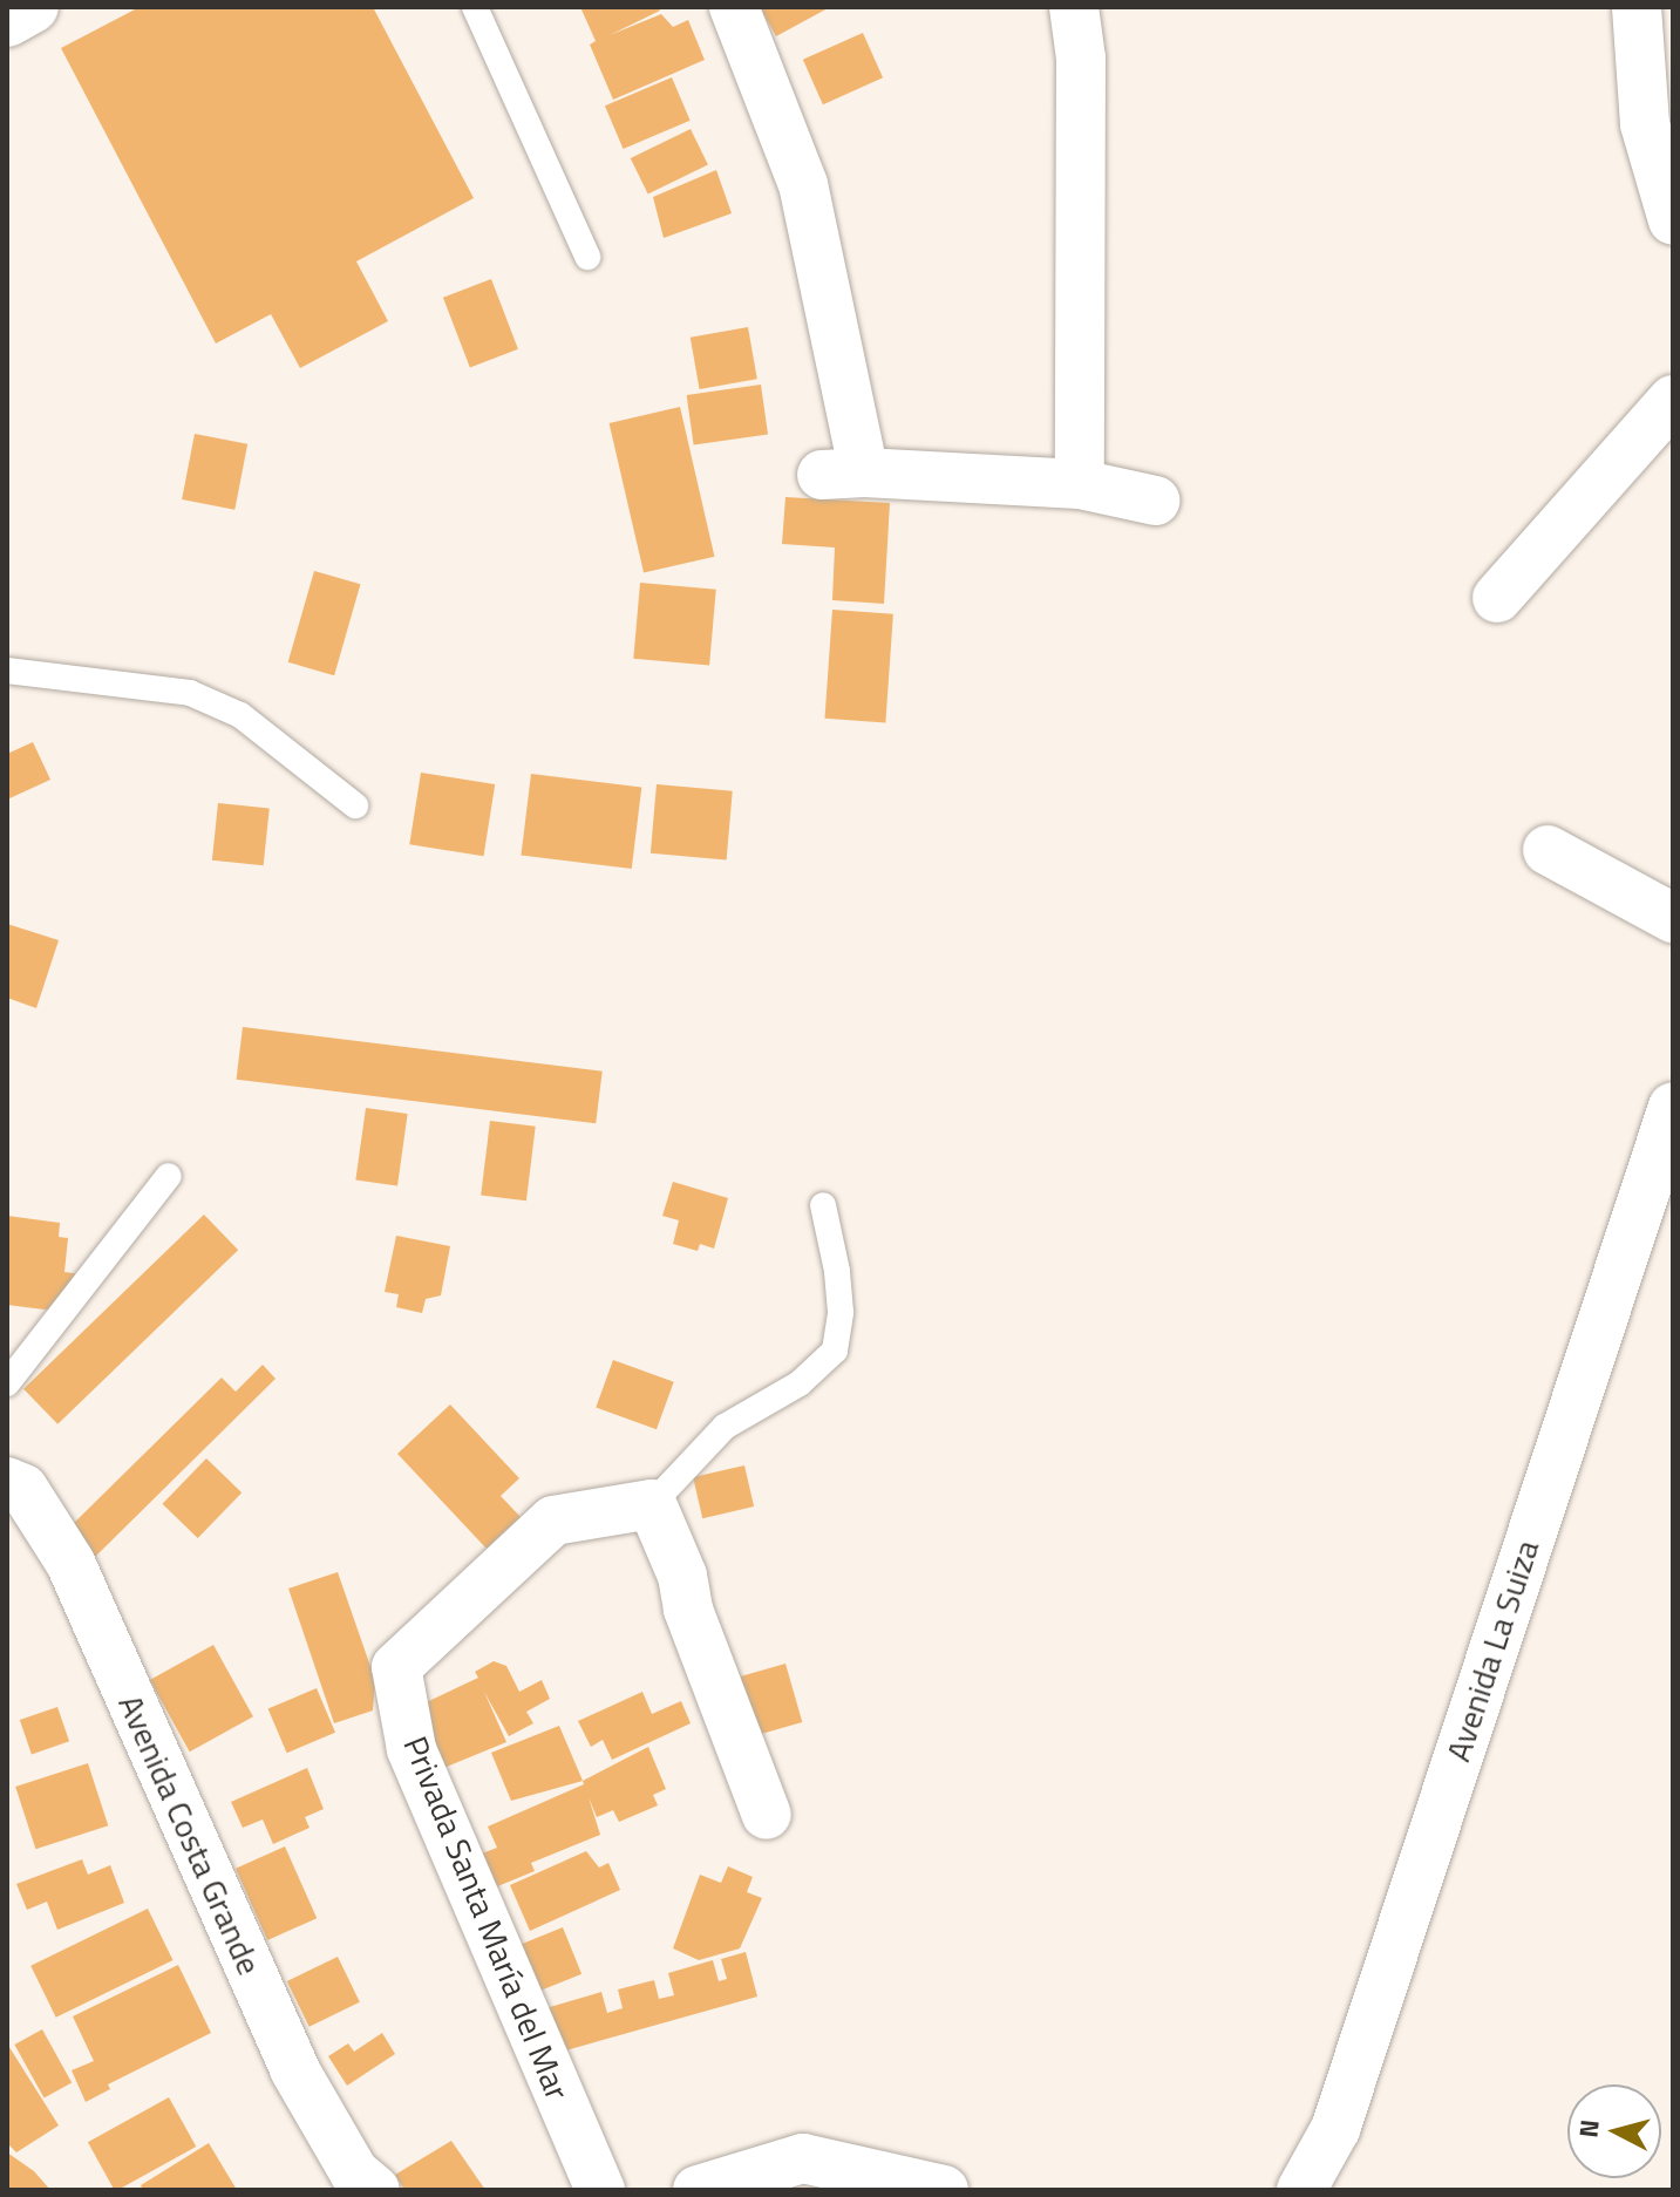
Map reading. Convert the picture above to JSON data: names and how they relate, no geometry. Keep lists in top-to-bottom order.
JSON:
{
  "streets": {
    "street": ["Avenida La Suiza", "Avenida Costa Grande", "Privada Santa María del Mar"]
  },
  "north": "left"
}
